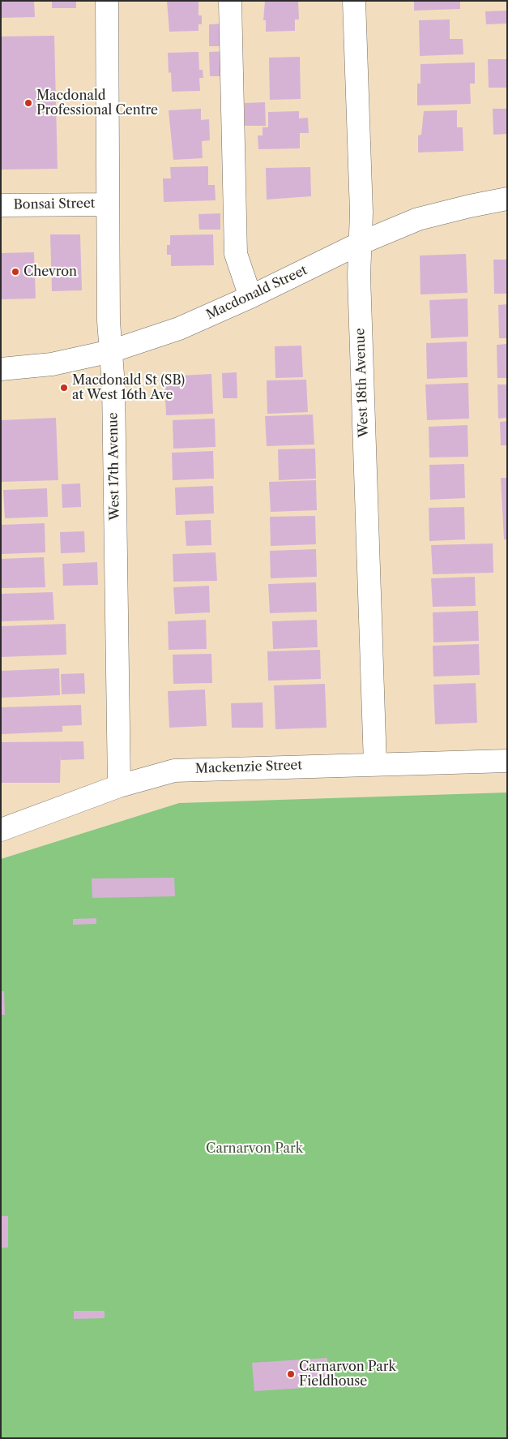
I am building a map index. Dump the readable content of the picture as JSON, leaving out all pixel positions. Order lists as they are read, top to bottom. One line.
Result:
{"streets":{"street":["Bonsai Street","Macdonald Street","West 18th Avenue","West 17th Avenue","Mackenzie Street"]},"crossings":[["Bonsai Street","West 17th Avenue"],["Macdonald Street","West 18th Avenue"],["Macdonald Street","West 17th Avenue"],["West 18th Avenue","Mackenzie Street"],["West 17th Avenue","Mackenzie Street"]],"parks":["Carnarvon Park"],"places":["Macdonald Professional Centre","Chevron","Macdonald St (SB) at West 16th Ave","Carnarvon Park Fieldhouse"]}
